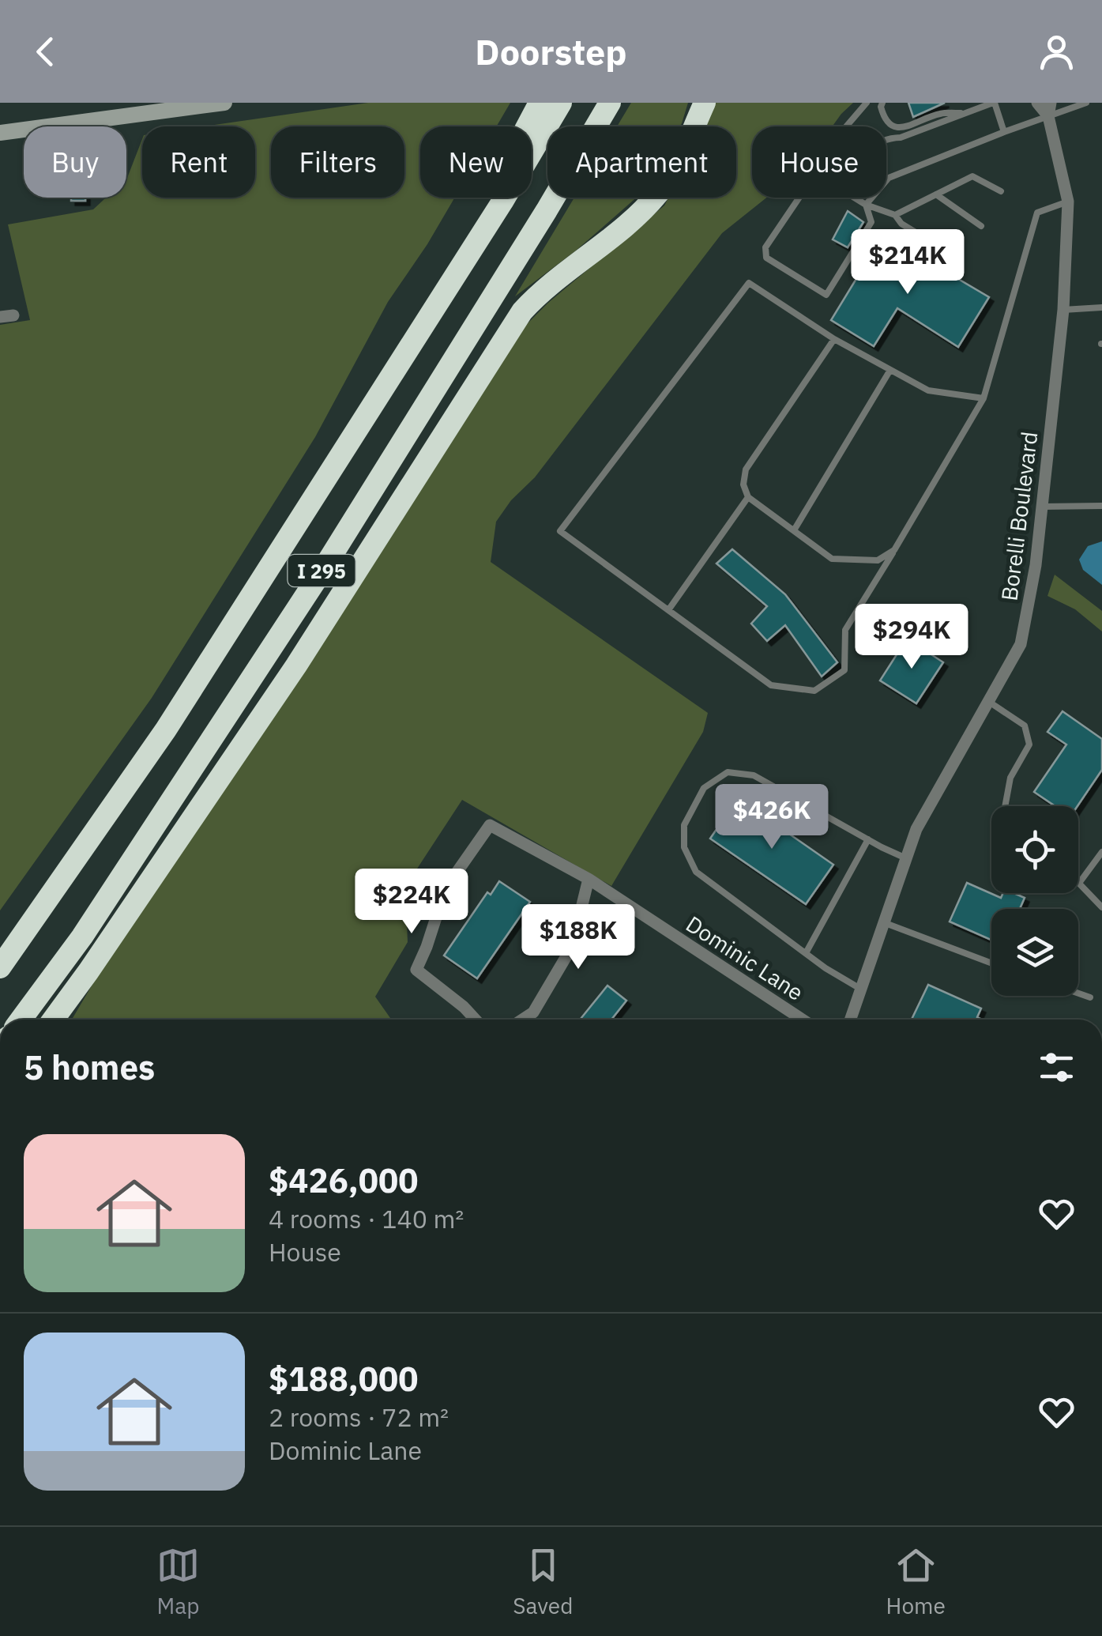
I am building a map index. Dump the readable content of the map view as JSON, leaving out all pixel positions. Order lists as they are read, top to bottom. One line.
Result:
{"streets":{"highway":["I 295"],"street":["Borelli Boulevard","Dominic Lane"]},"page":{"header":"Doorstep","chip":["Buy","Rent","Filters","New","Apartment","House"],"price":["$214K","$294K","$426K","$224K","$188K"],"heading":"5 homes","list":[{"name":"$426,000","note":"4 rooms · 140 m² · House"},{"name":"$188,000","note":"2 rooms · 72 m² · Dominic Lane"}],"tabs":["Map","Saved","Home"]}}
